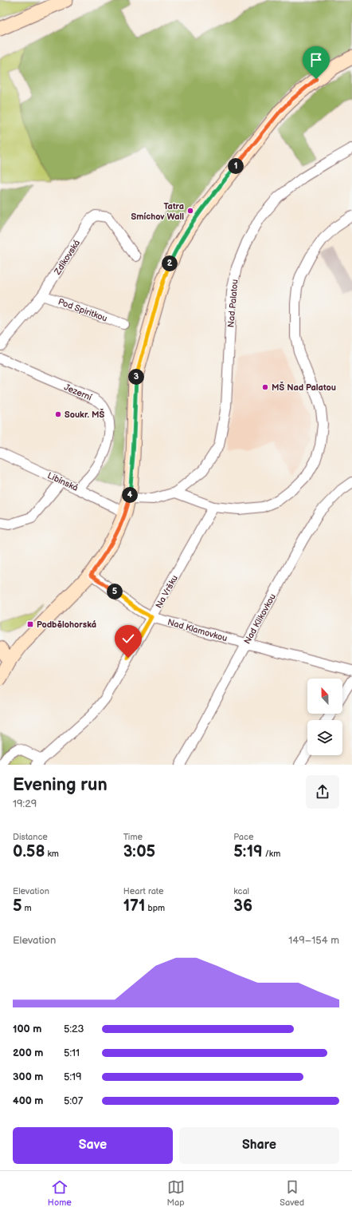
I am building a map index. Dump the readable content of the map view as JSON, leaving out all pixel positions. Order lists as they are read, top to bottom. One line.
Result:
{"streets":{"street":["Zdíkovská","Nad Palatou","Pod Spiritkou","Jezerní","Libínská","Na Vršku","Nad Klikovkou","Nad Klamovkou"]},"crossings":[["Zdíkovská","Pod Spiritkou"],["Jezerní","Libínská"],["Na Vršku","Nad Klamovkou"],["Nad Klikovkou","Nad Klamovkou"]],"places":{"other":["Tatra Smíchov Wall","MŠ Nad Palatou","Soukr. MŠ"],"transit":["Podbělohorská"]},"north":"top","page":{"pins":["1","2","3","4","5"],"heading":["Evening run","19:29"],"stats":[["Distance","0.58 km"],["Time","3:05"],["Pace","5:19 /km"],["Elevation","5 m"],["Heart rate","171 bpm"],["kcal","36"]],"chart":["Elevation","149–154 m"],"list":[{"name":"100 m","note":"5:23"},{"name":"200 m","note":"5:11"},{"name":"300 m","note":"5:19"},{"name":"400 m","note":"5:07"}],"buttons":["Save","Share"],"tabs":["Home","Map","Saved"]}}
